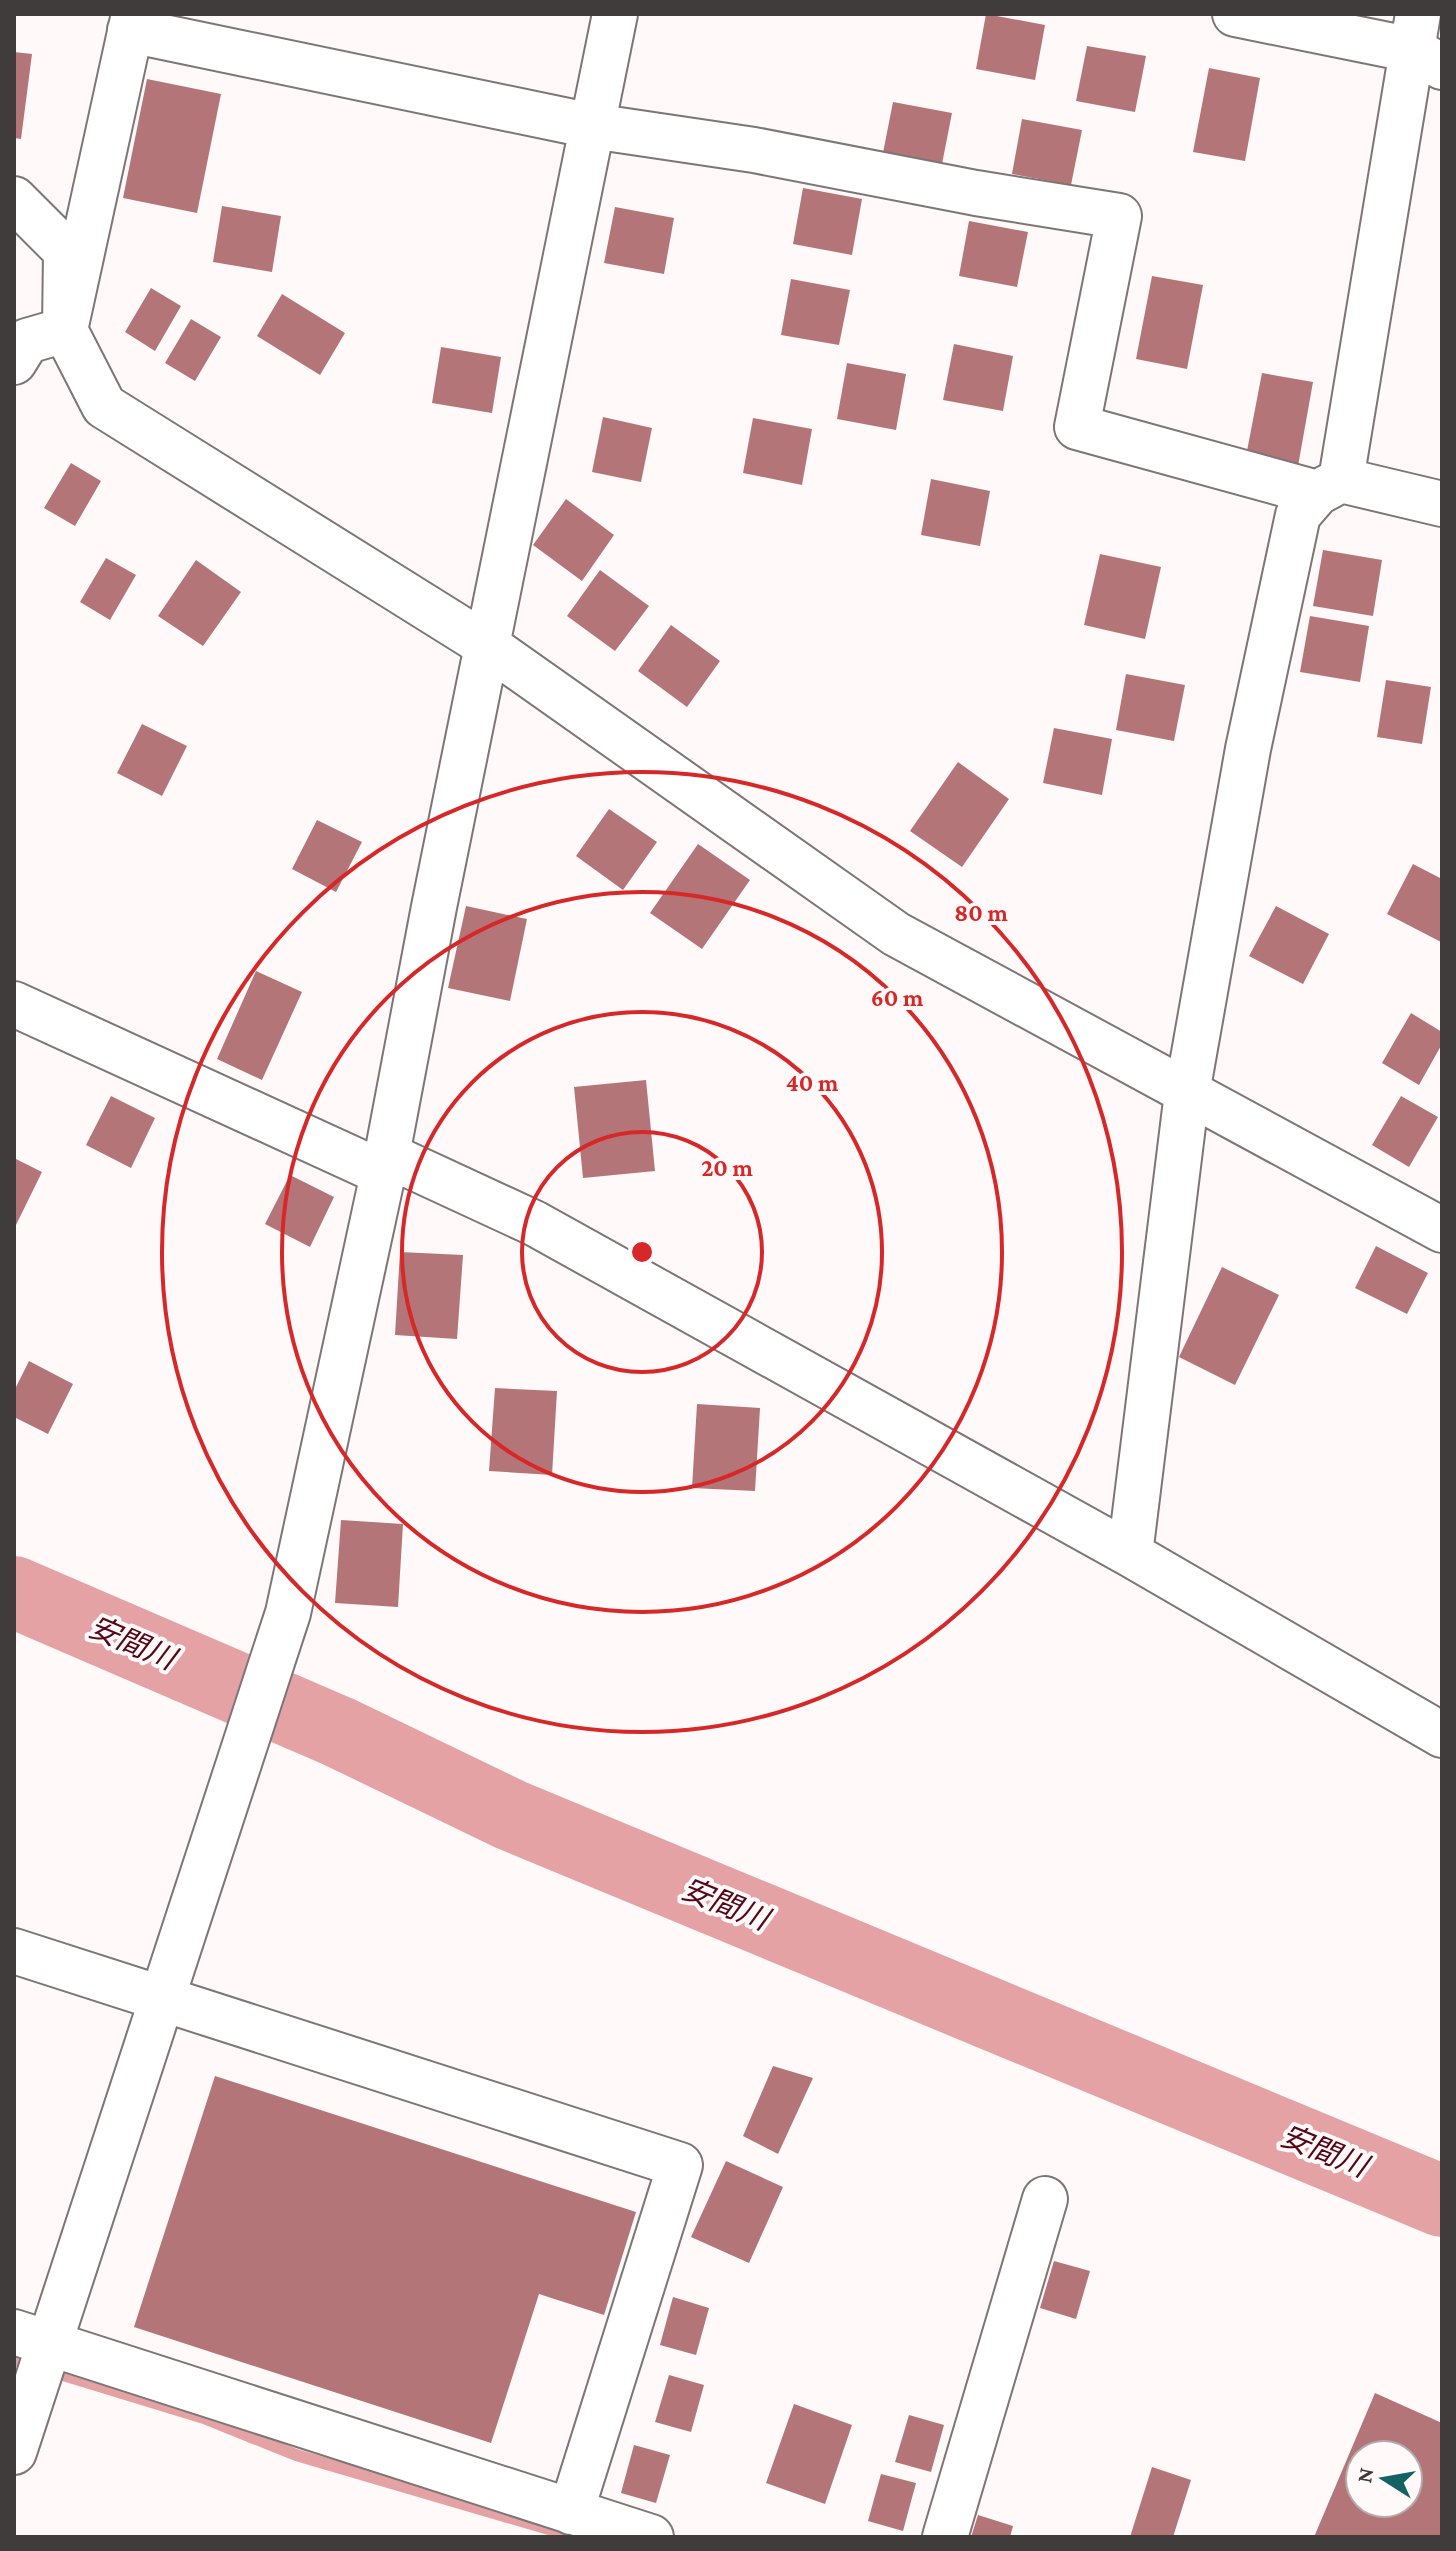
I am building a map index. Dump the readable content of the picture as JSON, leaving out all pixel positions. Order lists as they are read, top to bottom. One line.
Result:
{"water":["安間川"],"north":"left","rings":["80 m","60 m","40 m","20 m"]}
